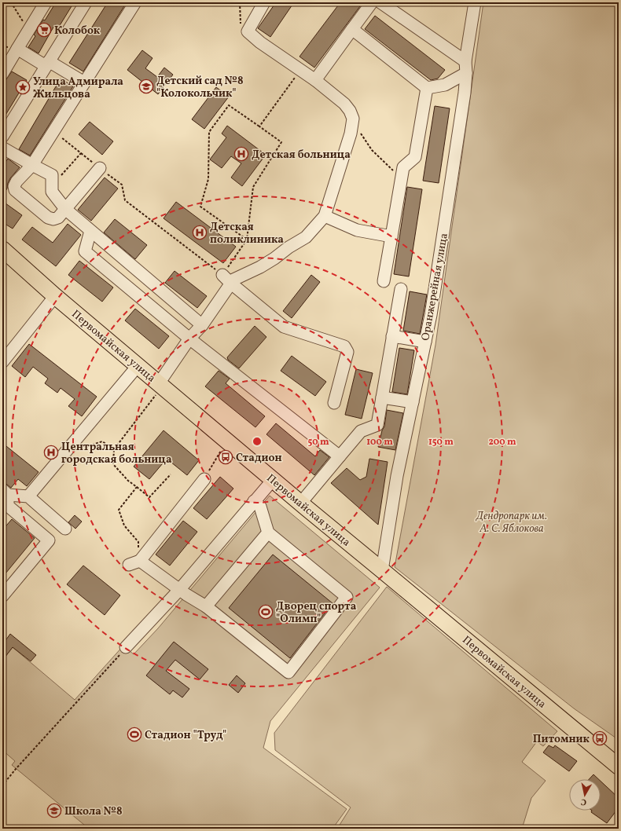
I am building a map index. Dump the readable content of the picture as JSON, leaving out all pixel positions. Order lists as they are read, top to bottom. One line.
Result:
{"streets":{"main road":["Первомайская улица"],"street":["Оранжерейная улица"]},"crossings":[["Оранжерейная улица","Первомайская улица"]],"parks":["Дендропарк им. А. С. Яблокова"],"places":{"supermarket":["Колобок"],"school or university":["Детский сад №8 \"Колокольчик\"","Школа №8"],"place":["Улица Адмирала Жильцова"],"hospital":["Детская больница","Детская поликлиника","Центральная городская больница"],"bus stop":["Стадион","Питомник"],"sports":["Дворец спорта \"Олимп\"","Стадион \"Труд\""]},"north":"bottom","rings":["50 m","100 m","150 m","200 m"]}
